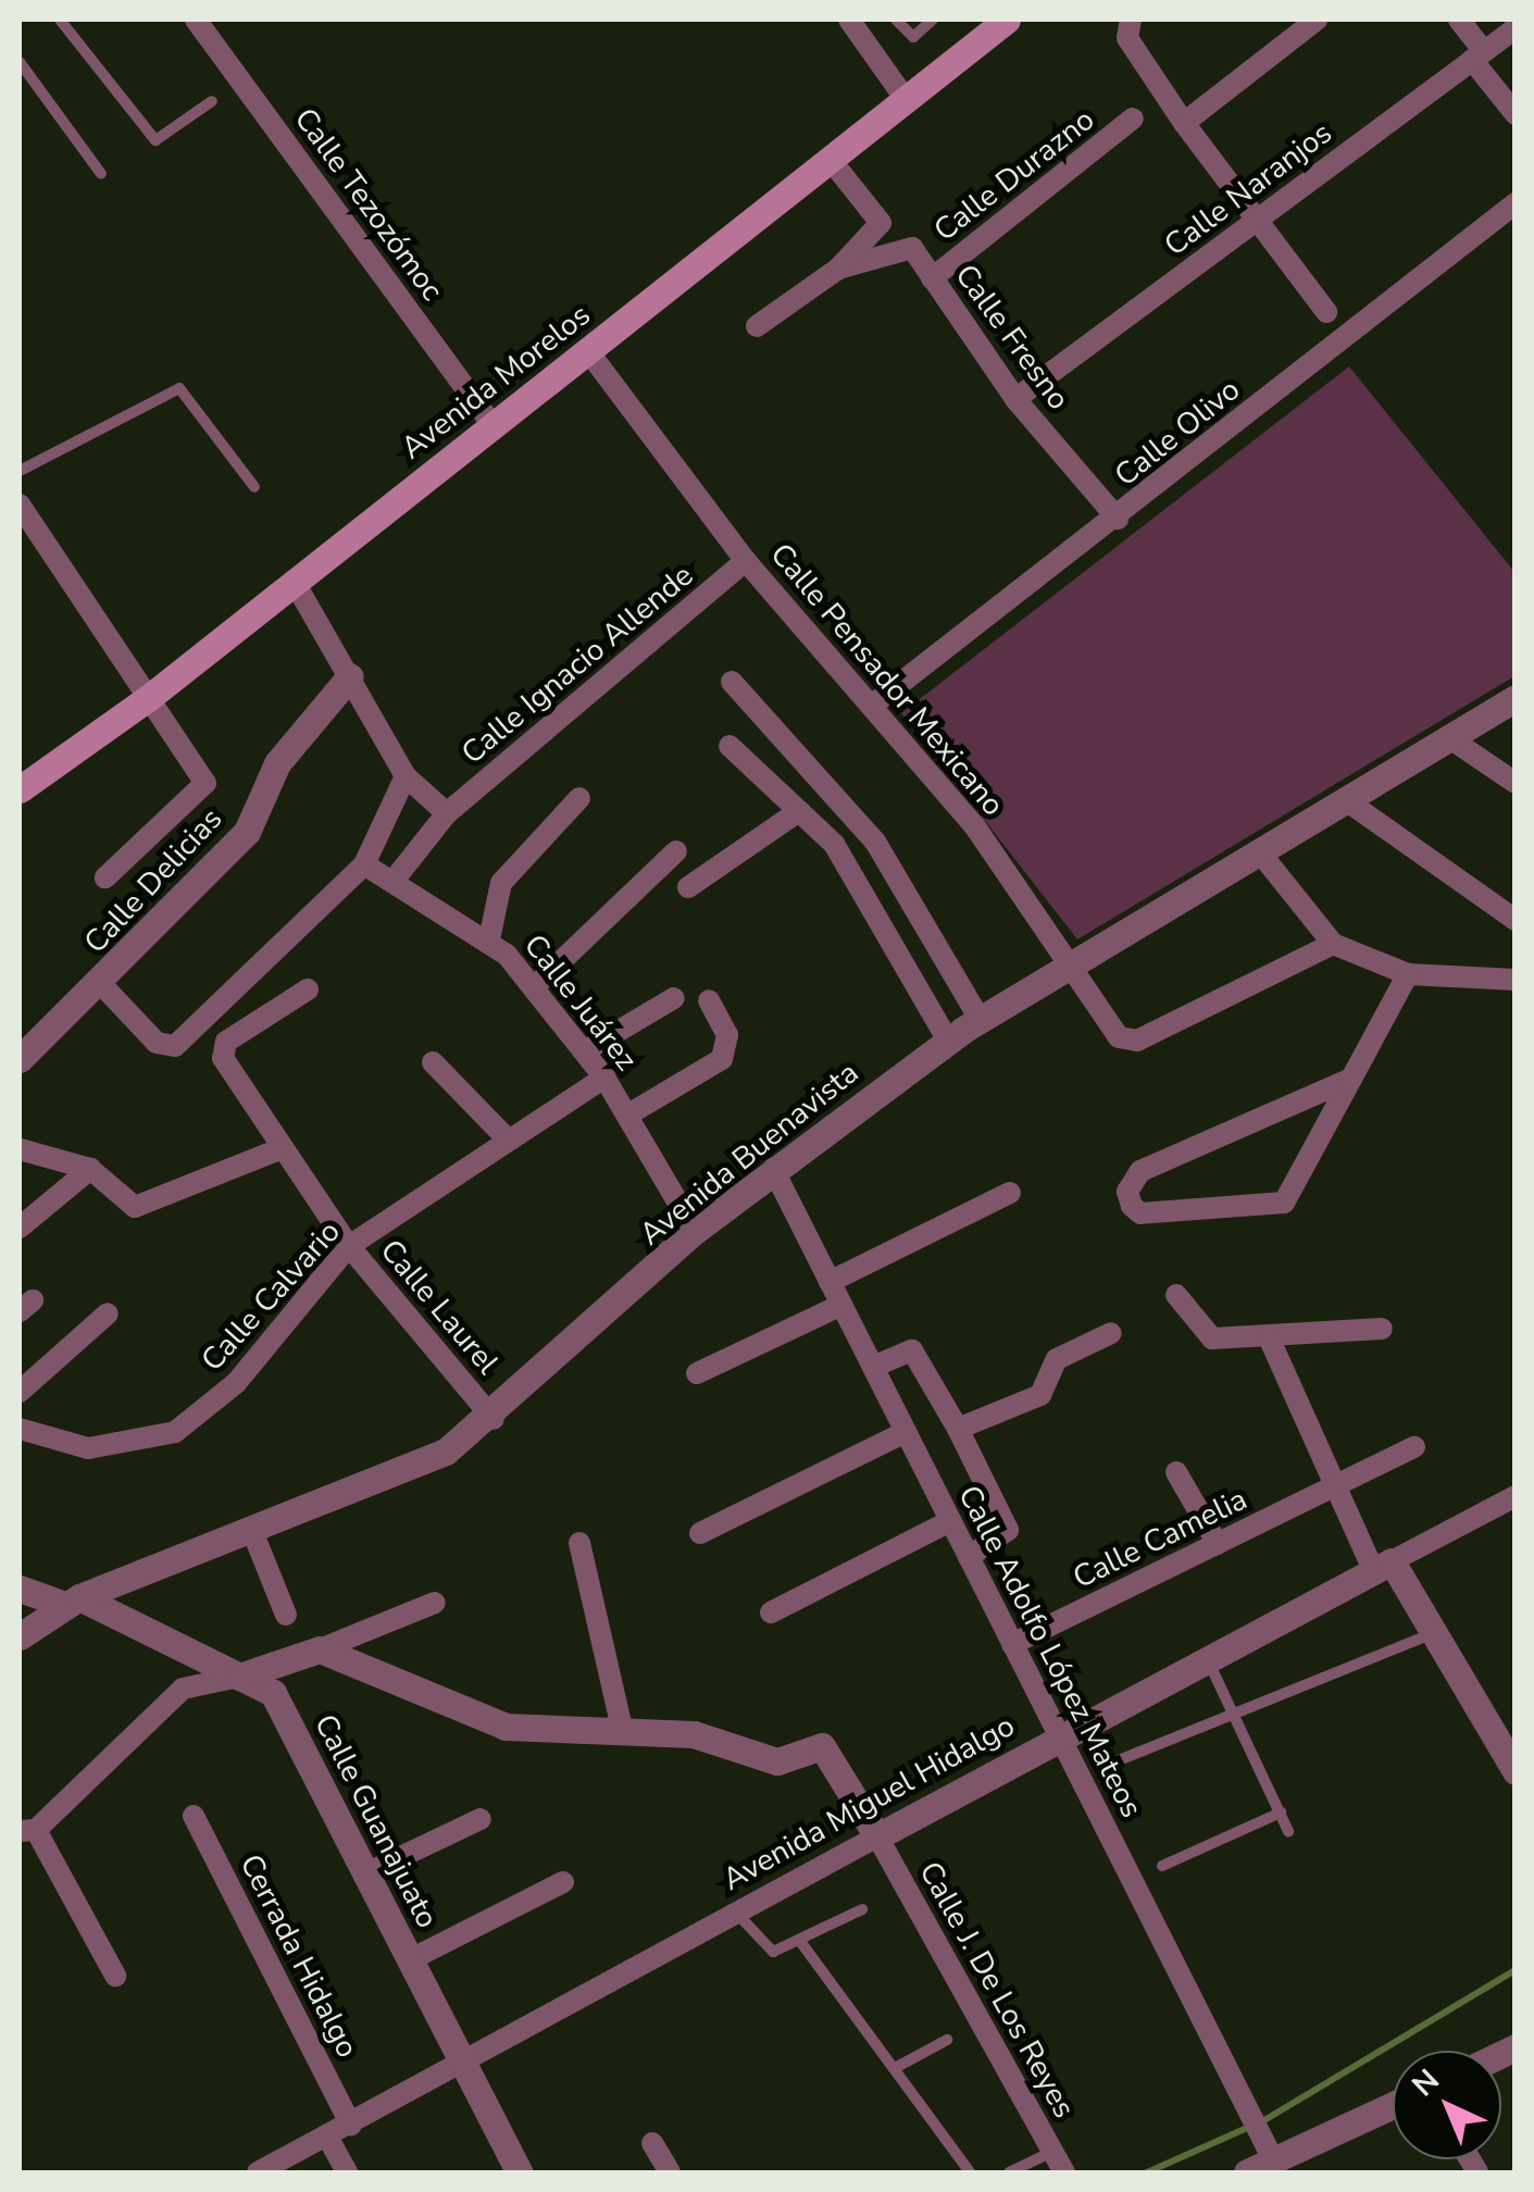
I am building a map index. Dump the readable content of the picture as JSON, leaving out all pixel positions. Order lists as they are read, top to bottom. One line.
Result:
{"streets":{"main road":["Avenida Morelos"],"street":["Calle Durazno","Calle Naranjos","Calle Tezozómoc","Calle Fresno","Calle Olivo","Calle Ignacio Allende","Calle Pensador Mexicano","Calle Delicias","Calle Juárez","Avenida Buenavista","Calle Calvario","Calle Laurel","Calle Camelia","Calle Adolfo López Mateos","Avenida Miguel Hidalgo","Calle Guanajuato","Cerrada Hidalgo","Calle J. De Los Reyes"]},"crossings":[["Calle Durazno","Calle Fresno"],["Calle Naranjos","Calle Fresno"],["Calle Tezozómoc","Avenida Morelos"],["Calle Fresno","Calle Olivo"],["Avenida Morelos","Calle Pensador Mexicano"],["Calle Olivo","Calle Pensador Mexicano"],["Calle Ignacio Allende","Calle Pensador Mexicano"],["Calle Ignacio Allende","Calle Juárez"],["Calle Pensador Mexicano","Avenida Buenavista"],["Calle Juárez","Avenida Buenavista"],["Calle Juárez","Calle Calvario"],["Avenida Buenavista","Calle Laurel"],["Avenida Buenavista","Calle Adolfo López Mateos"],["Avenida Buenavista","Calle Guanajuato"],["Calle Calvario","Calle Laurel"],["Calle Camelia","Calle Adolfo López Mateos"],["Calle Adolfo López Mateos","Avenida Miguel Hidalgo"],["Avenida Miguel Hidalgo","Calle Guanajuato"],["Avenida Miguel Hidalgo","Cerrada Hidalgo"],["Avenida Miguel Hidalgo","Calle J. De Los Reyes"]],"north":"top left"}
